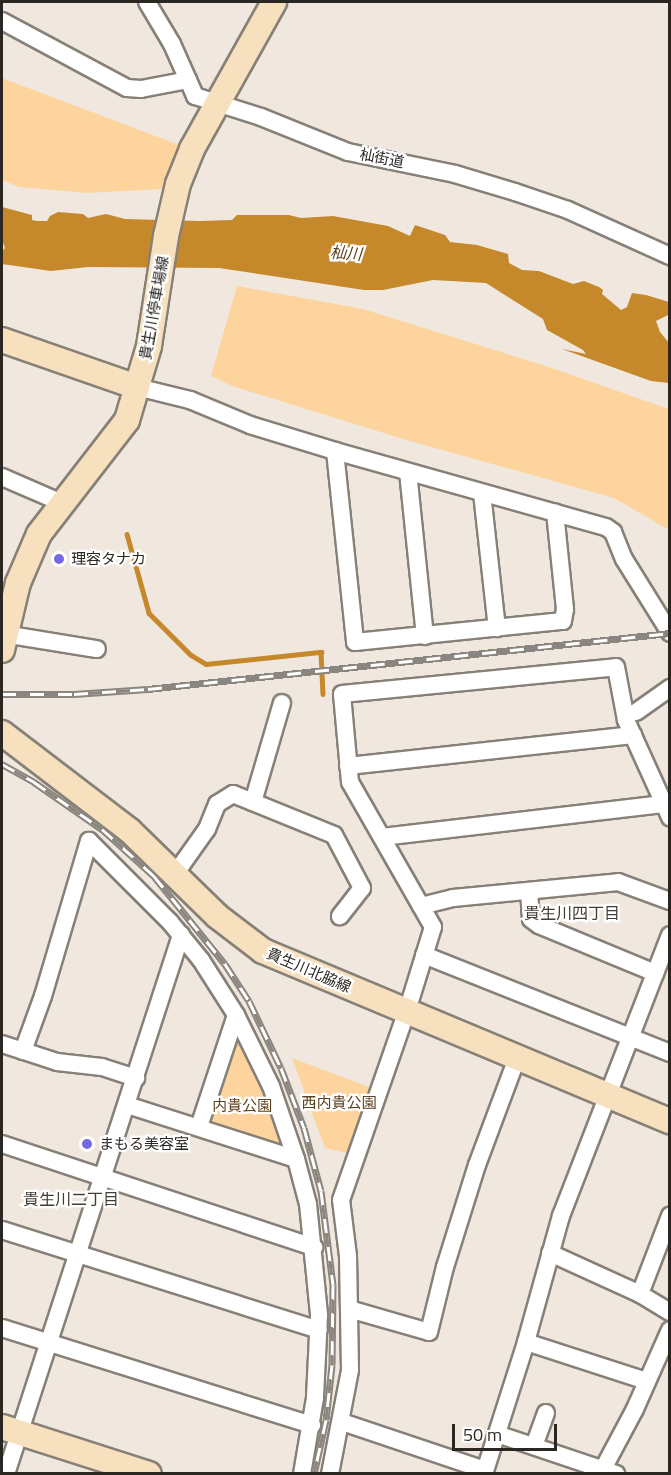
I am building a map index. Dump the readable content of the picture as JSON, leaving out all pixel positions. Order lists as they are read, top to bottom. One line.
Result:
{"streets":{"main road":["貴生川停車場線","貴生川北脇線"],"street":["杣街道"]},"crossings":[["杣街道","貴生川停車場線"]],"districts":["貴生川四丁目","貴生川二丁目"],"water":["杣川"],"parks":["西内貴公園","内貴公園"],"places":["理容タナカ","まもる美容室"],"scale_bar":"50 m"}
